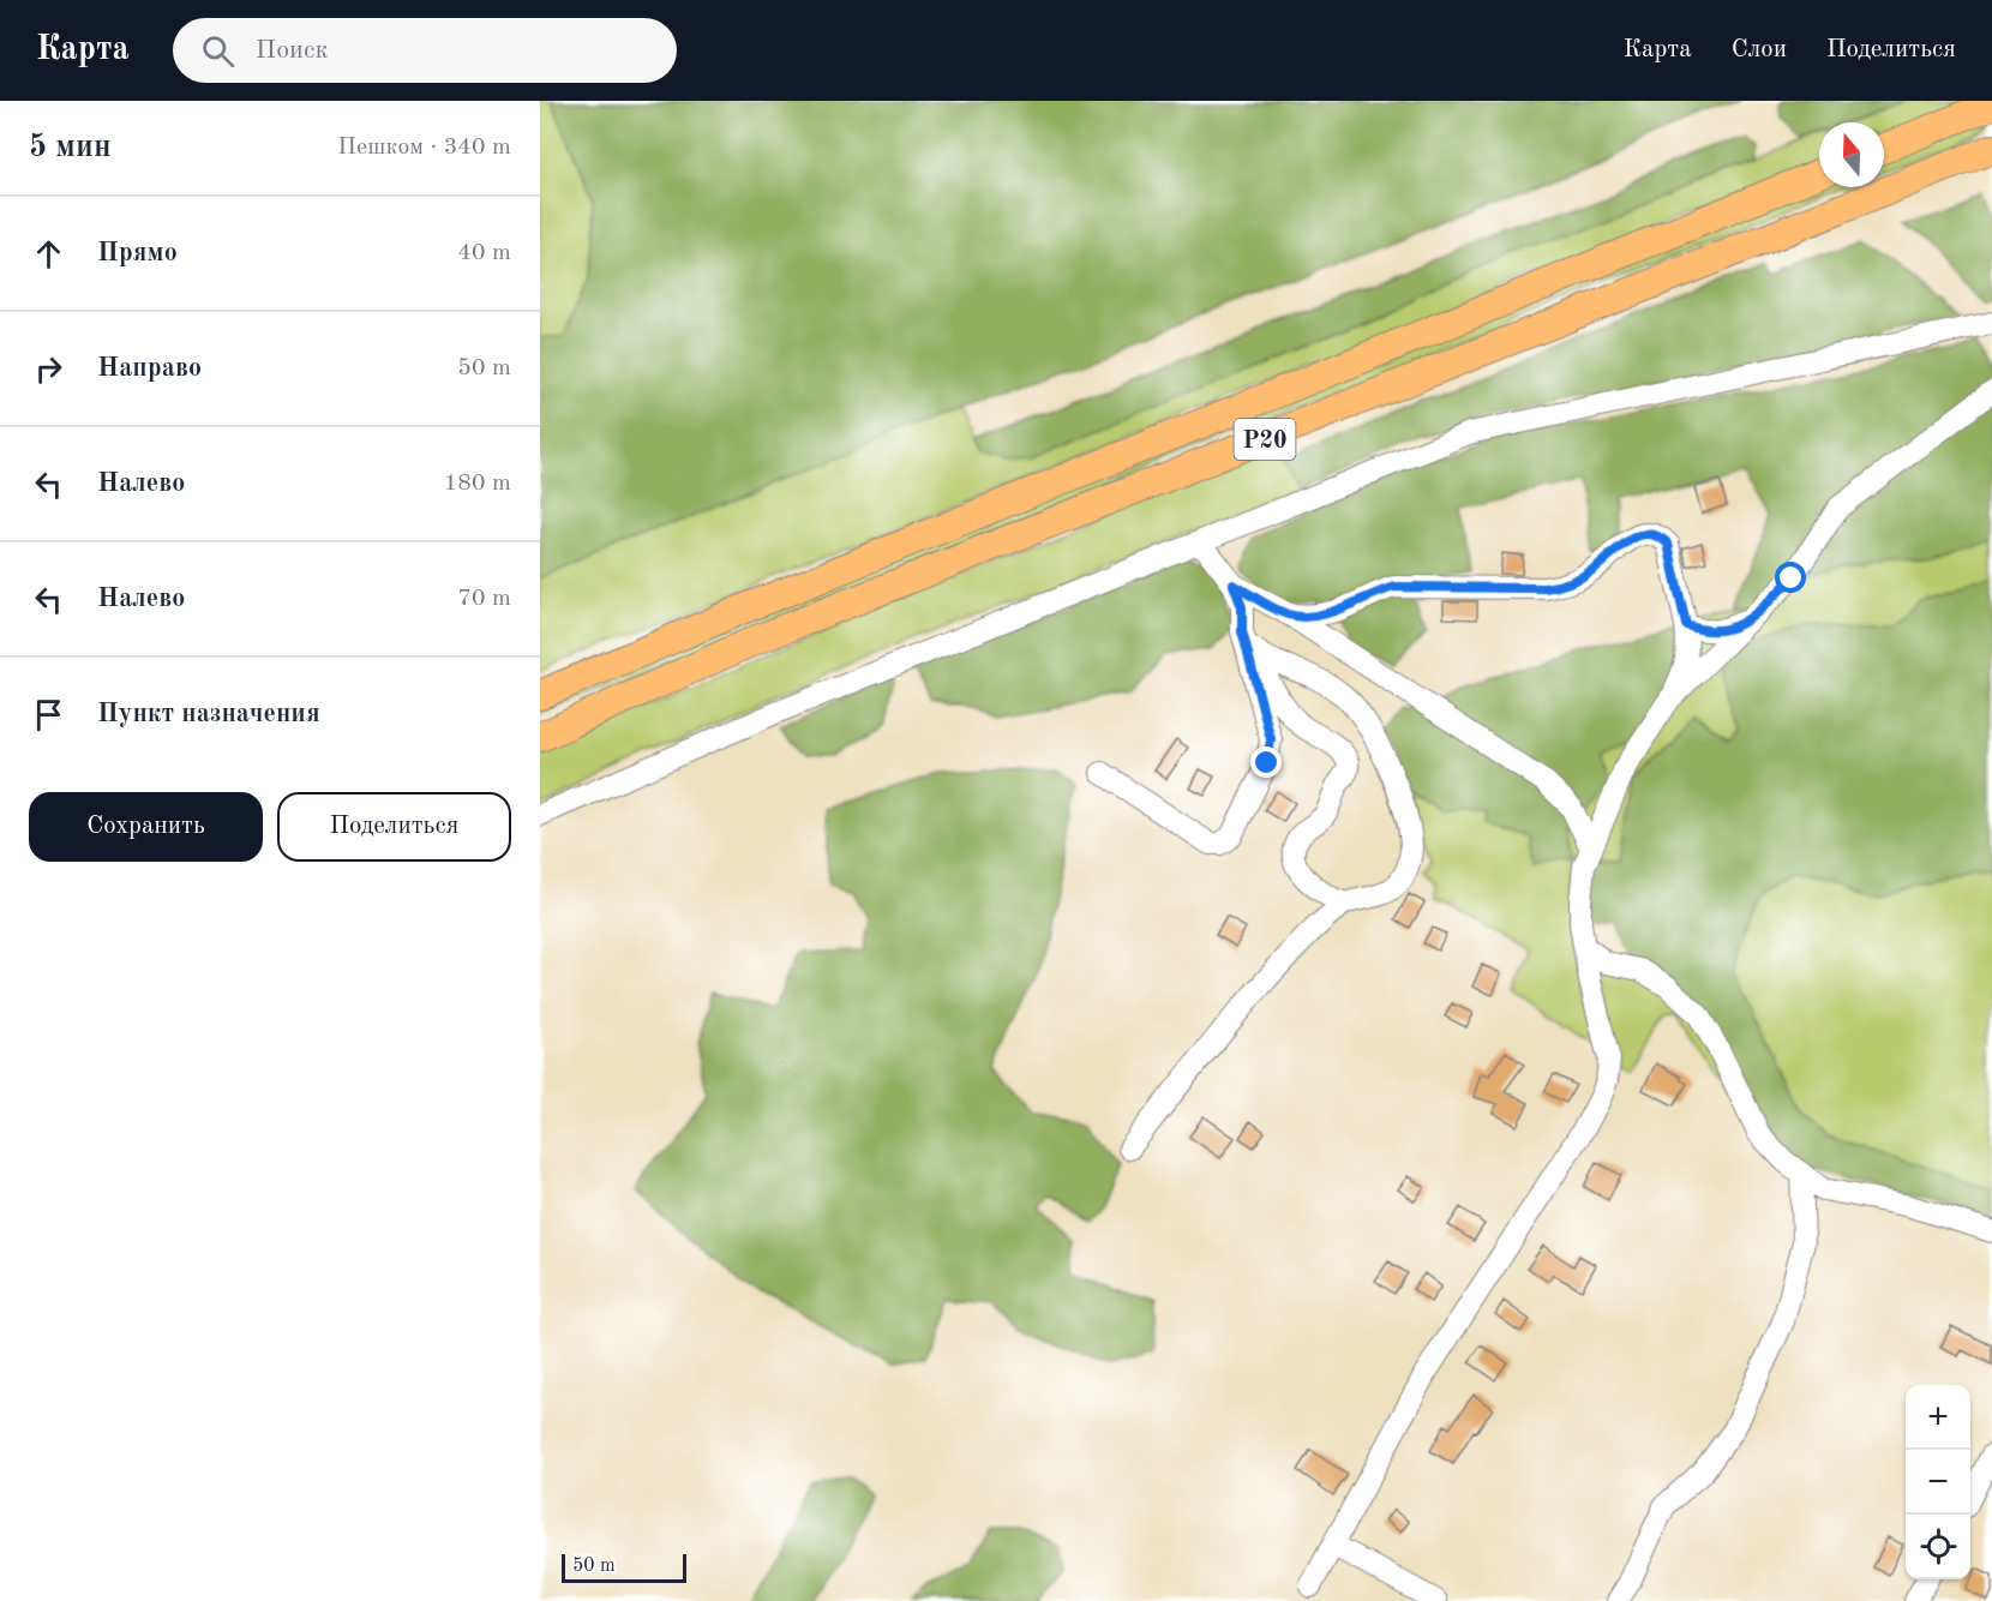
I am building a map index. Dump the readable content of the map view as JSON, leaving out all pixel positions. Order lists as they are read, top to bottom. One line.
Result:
{"streets":{"main road":["Р20"]},"scale_bar":"50 m","north":"top","page":{"header":"Карта","search":"Поиск","nav":["Карта","Слои","Поделиться"],"heading":["5 мин","Пешком · 340 m"],"list":[["Прямо","40 m"],["Направо","50 m"],["Налево","180 m"],["Налево","70 m"],"Пункт назначения"],"buttons":["Сохранить","Поделиться"],"map_buttons":["+","−"],"scale":"50 m"}}
